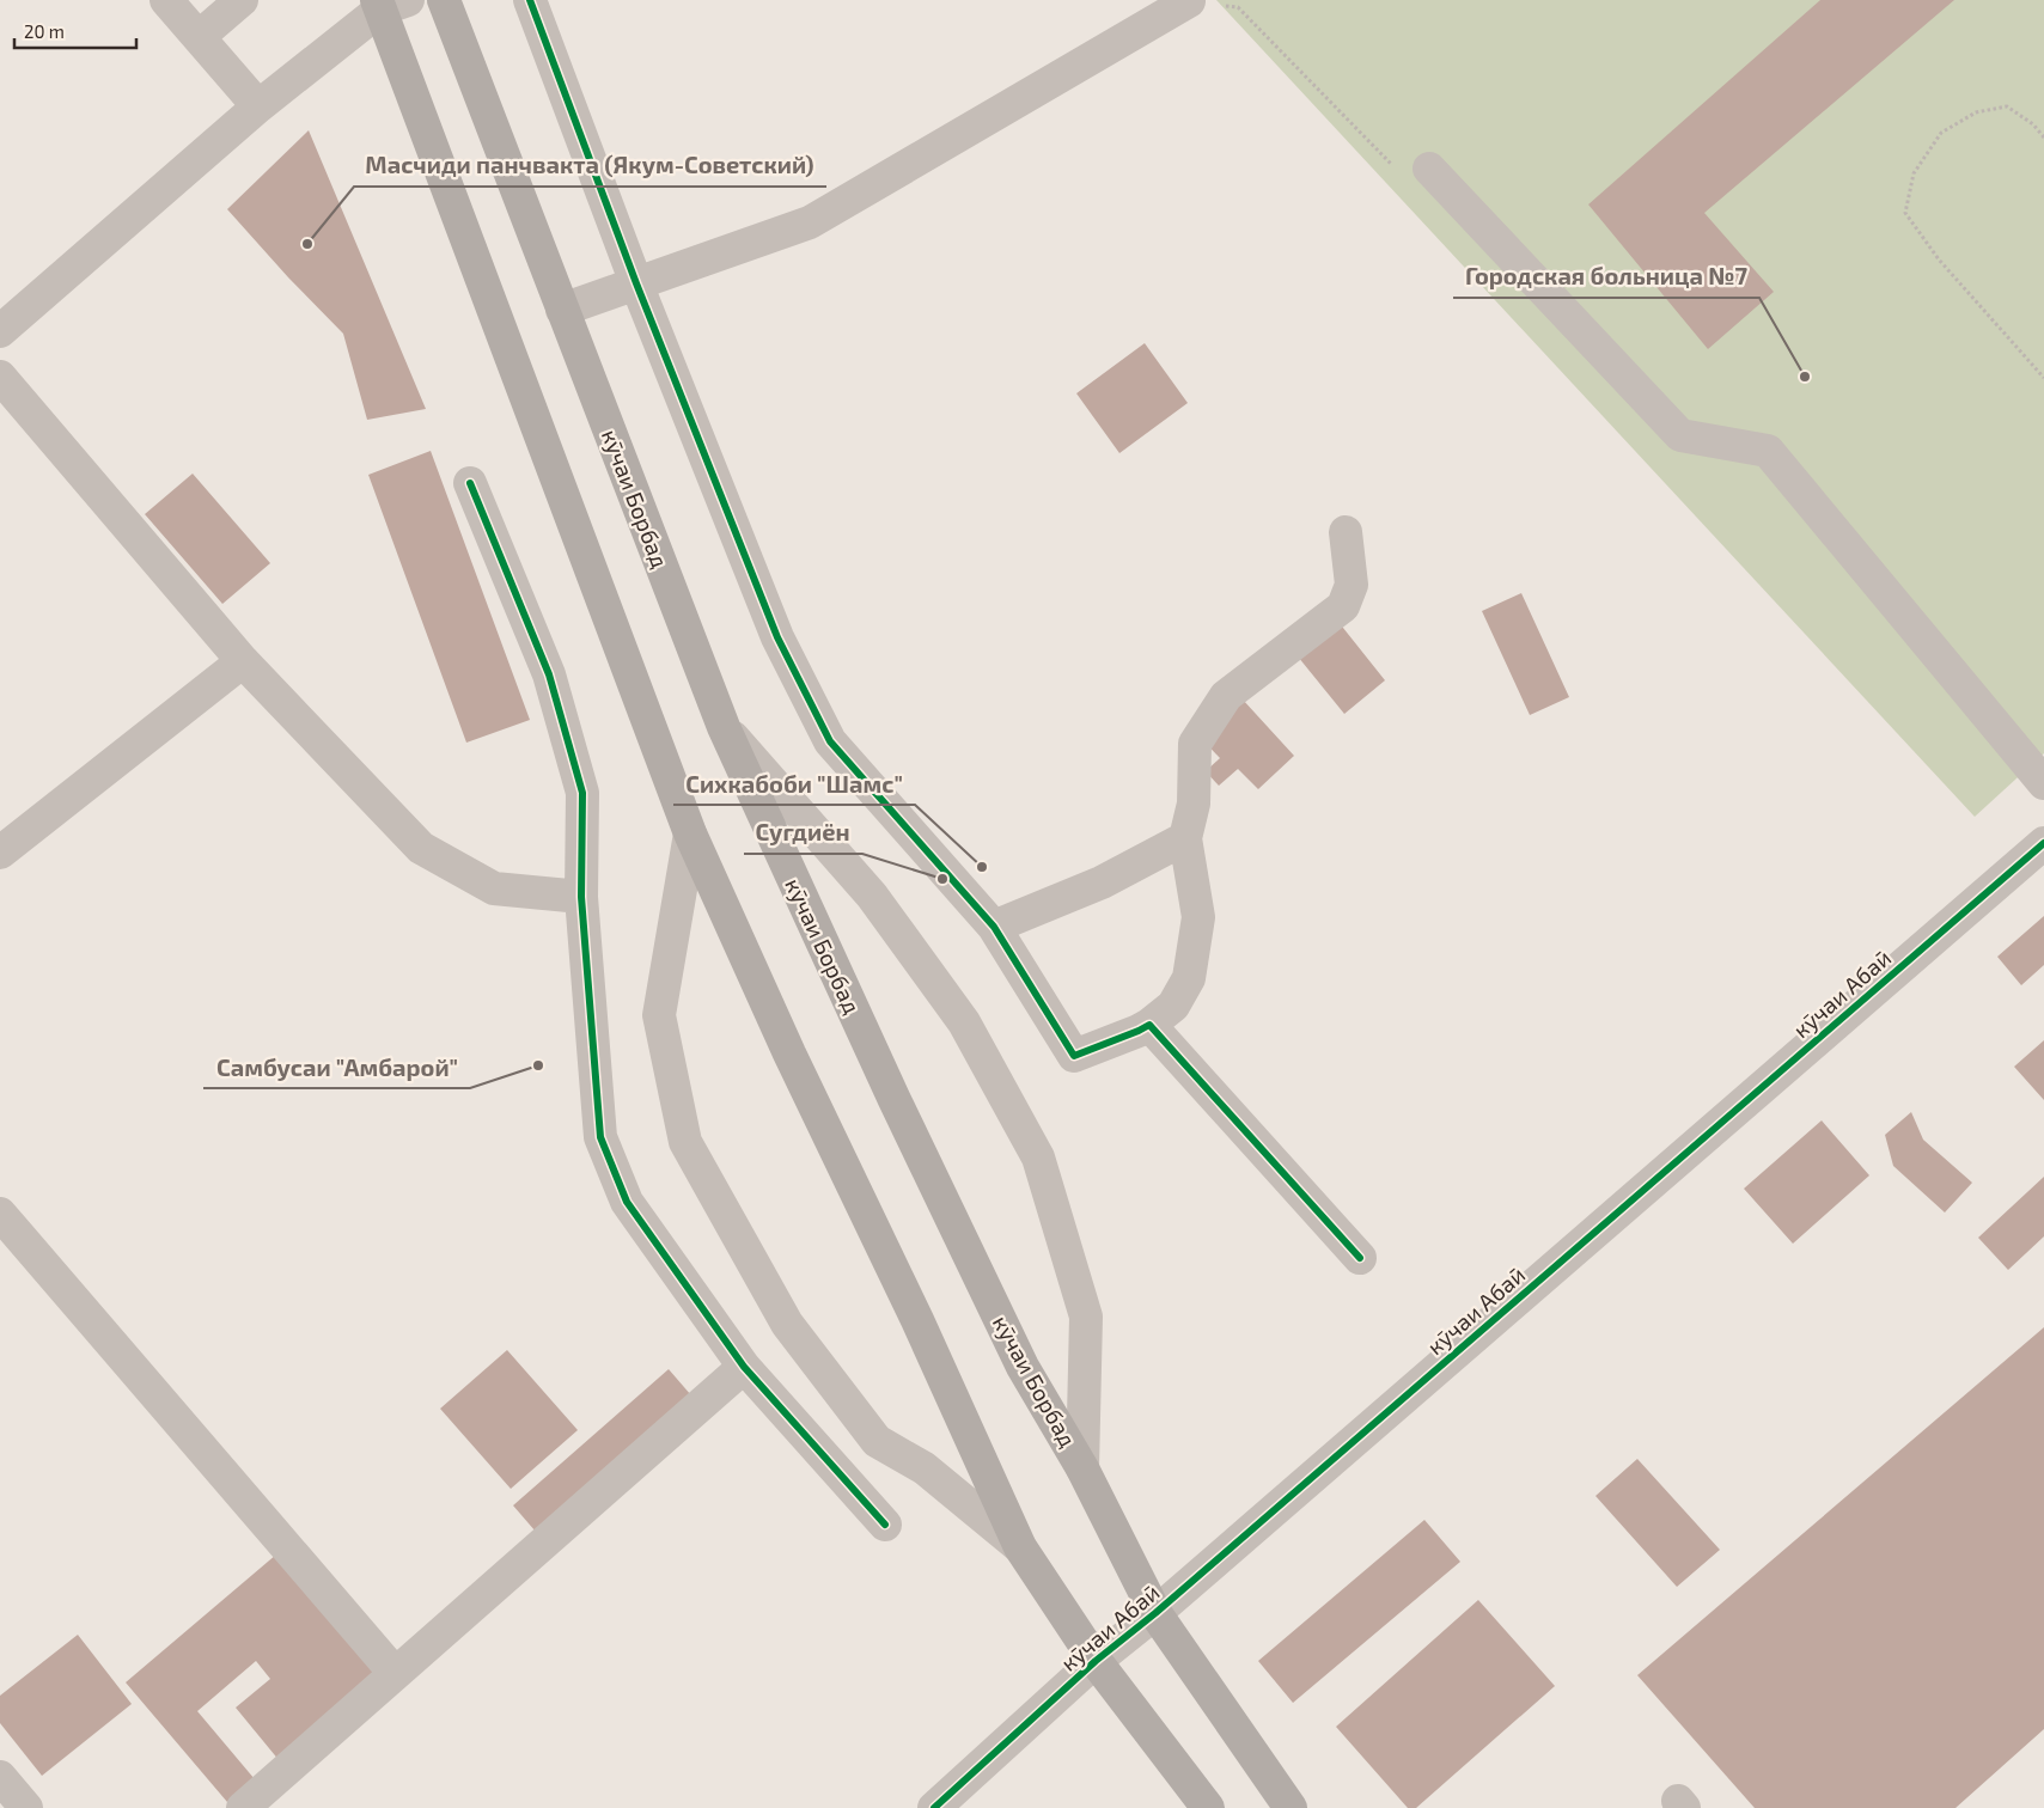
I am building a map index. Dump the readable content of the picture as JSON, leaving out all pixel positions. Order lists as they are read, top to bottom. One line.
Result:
{"streets":{"main road":["кӯчаи Борбад"],"street":["кӯчаи Абаӣ"]},"crossings":[["кӯчаи Борбад","кӯчаи Абаӣ"]],"places":["Масчиди панчвакта (Якум-Советский)","Городская больница №7","Сихкабоби \"Шамс\"","Сугдиён","Самбусаи \"Амбарой\""],"scale_bar":"20 m"}
